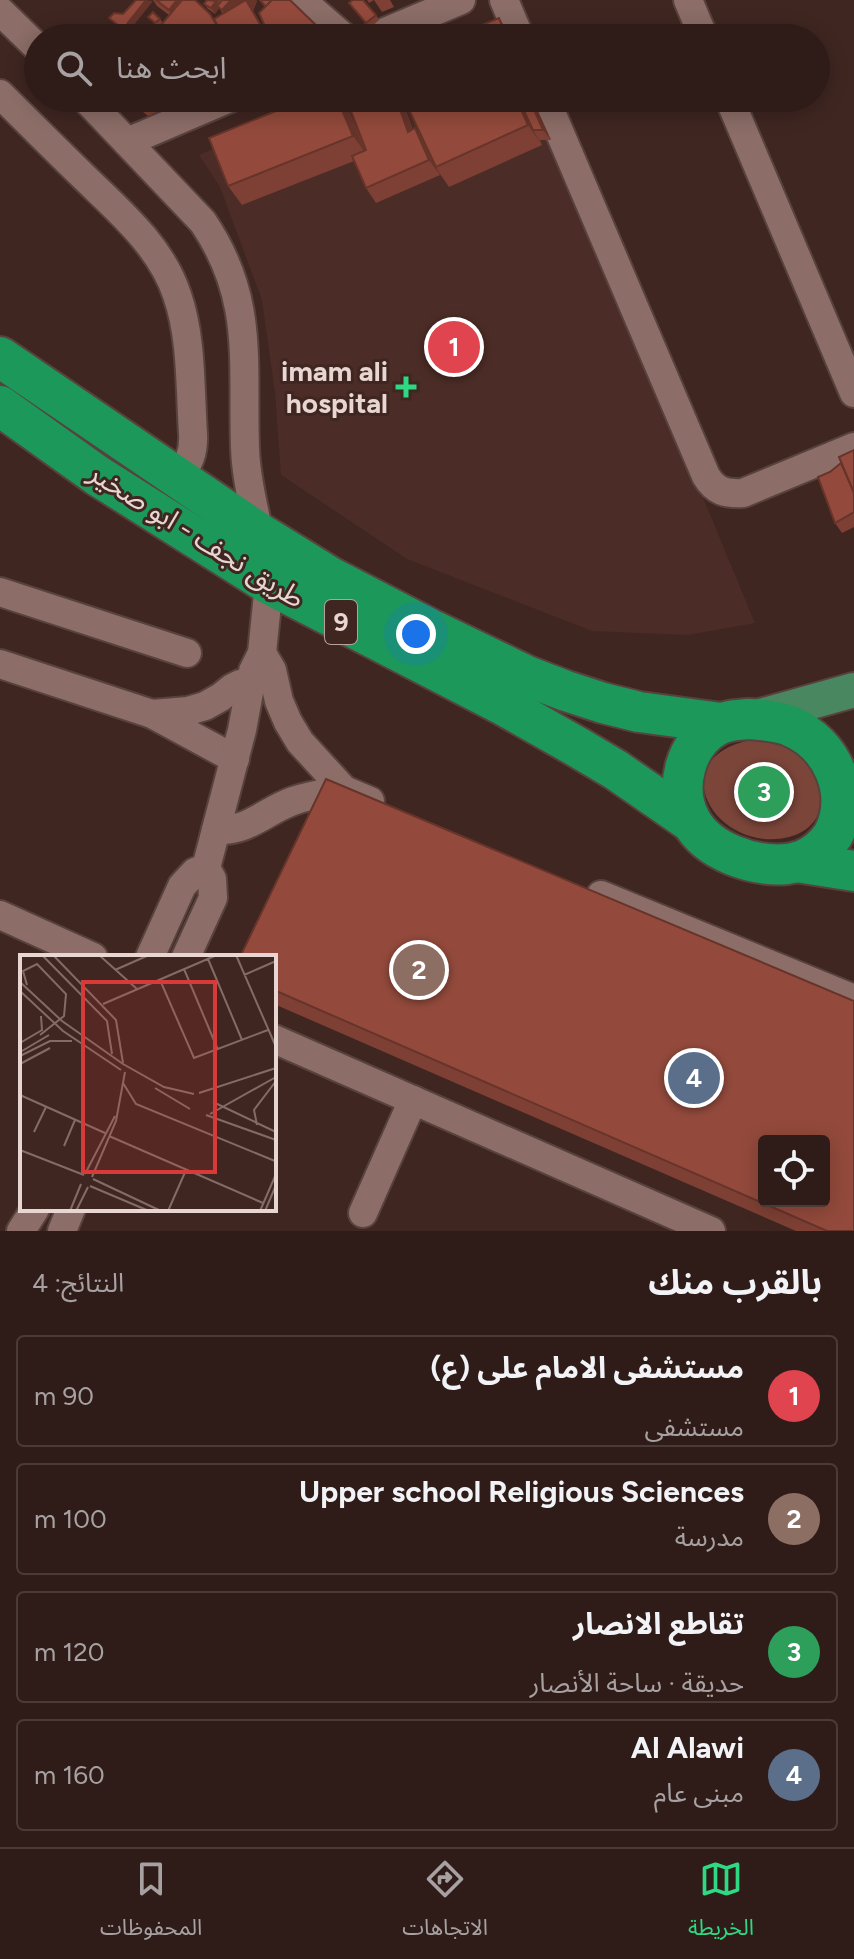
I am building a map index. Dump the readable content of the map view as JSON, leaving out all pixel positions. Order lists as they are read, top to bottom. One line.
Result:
{"streets":{"highway":["طريق نجف - ابو صخير","9"]},"crossings":[["طريق نجف - ابو صخير","9"]],"places":{"health":["imam ali hospital"]},"page":{"search":"ابحث هنا","pins":["1","3","2","4"],"heading":["بالقرب منك","النتائج: 4"],"list":[{"mark":"1","name":"مستشفی الامام علی (ع)","note":"مستشفى","value":"90 m"},{"mark":"2","name":"Upper school Religious Sciences","note":"مدرسة","value":"100 m"},{"mark":"3","name":"تقاطع الانصار","note":"حديقة · ساحة الأنصار","value":"120 m"},{"mark":"4","name":"Al Alawi","note":"مبنى عام","value":"160 m"}],"nav":["الخريطة","الاتجاهات","المحفوظات"]}}
